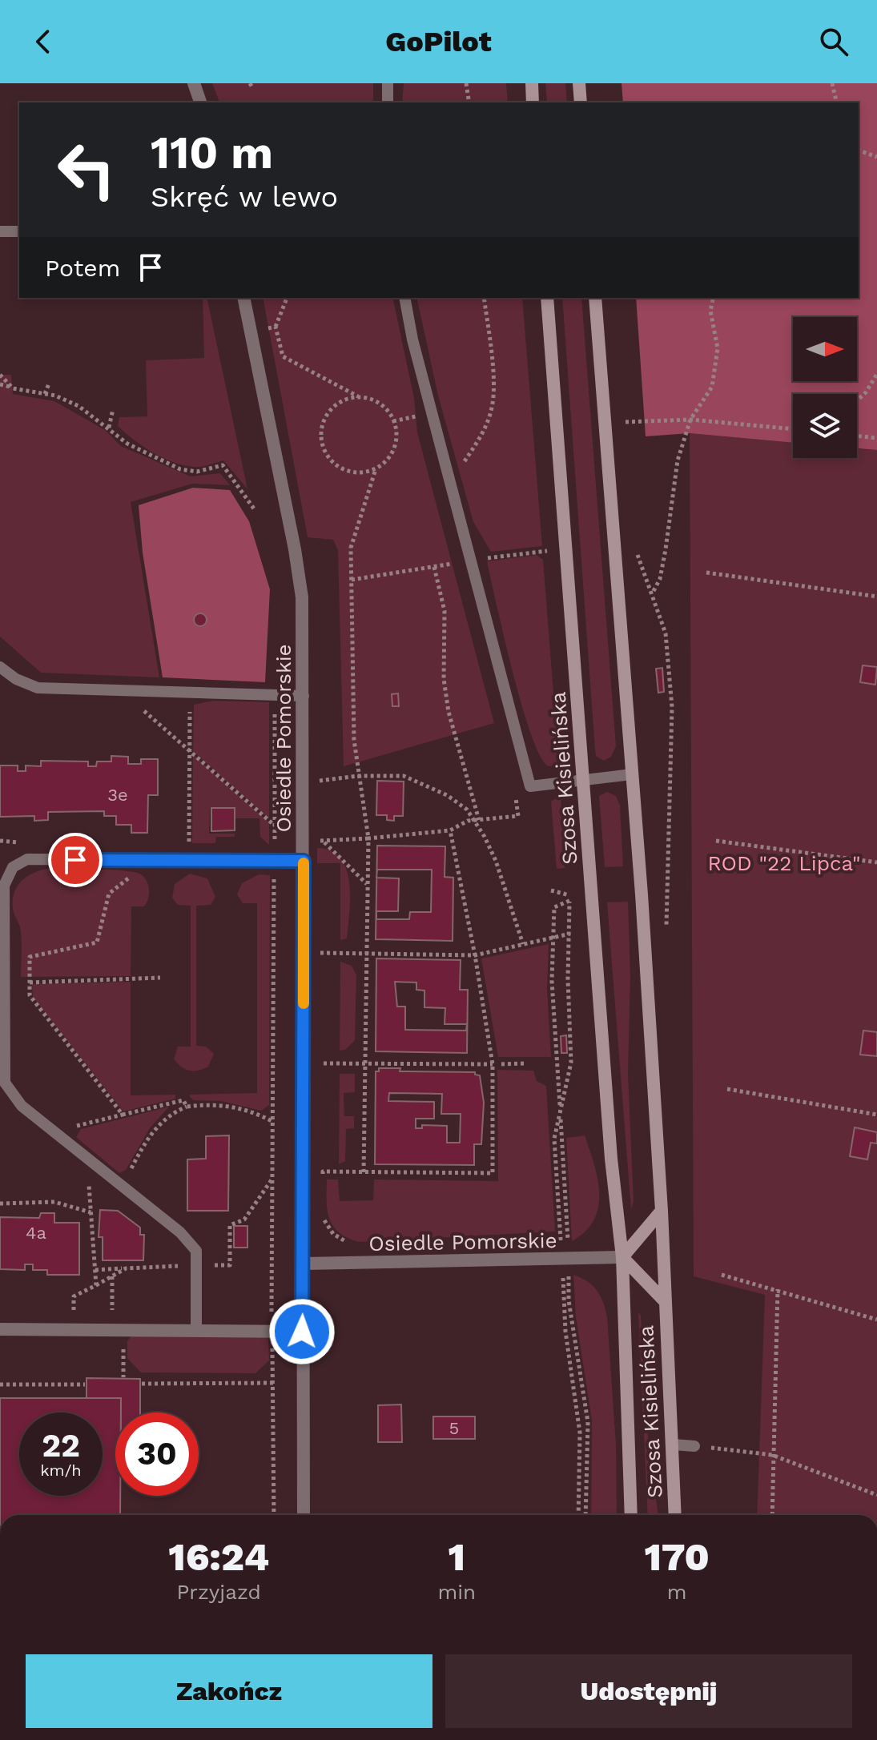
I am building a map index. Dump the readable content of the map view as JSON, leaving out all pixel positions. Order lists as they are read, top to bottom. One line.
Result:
{"streets":{"street":["Osiedle Pomorskie","Szosa Kisielińska"]},"crossings":[["Osiedle Pomorskie","Szosa Kisielińska"]],"parks":["ROD \"22 Lipca\""],"house_numbers":["3e","4a","5"],"north":"right","page":{"header":"GoPilot","turn":["110 m","Skręć w lewo"],"then":"Potem","speed":"22 km/h","limit":"30","eta":["16:24","Przyjazd","1","min","170","m"],"buttons":["Zakończ","Udostępnij"]}}
